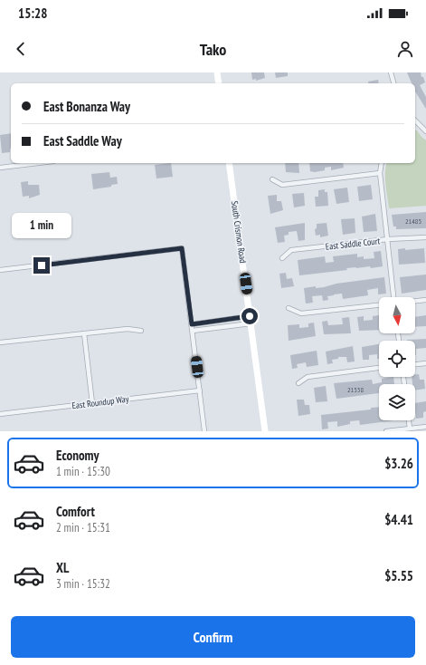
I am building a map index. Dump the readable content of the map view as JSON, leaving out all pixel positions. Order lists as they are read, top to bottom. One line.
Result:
{"streets":{"street":["South Crismon Road","East Saddle Court","East Roundup Way"]},"house_numbers":["21485","21538"],"north":"bottom","page":{"status":"15:28","header":"Tako","banner":["East Bonanza Way","East Saddle Way"],"bubble":"1 min","list":[{"name":"Economy","note":"1 min · 15:30","value":"$3.26"},{"name":"Comfort","note":"2 min · 15:31","value":"$4.41"},{"name":"XL","note":"3 min · 15:32","value":"$5.55"}],"buttons":"Confirm"}}
